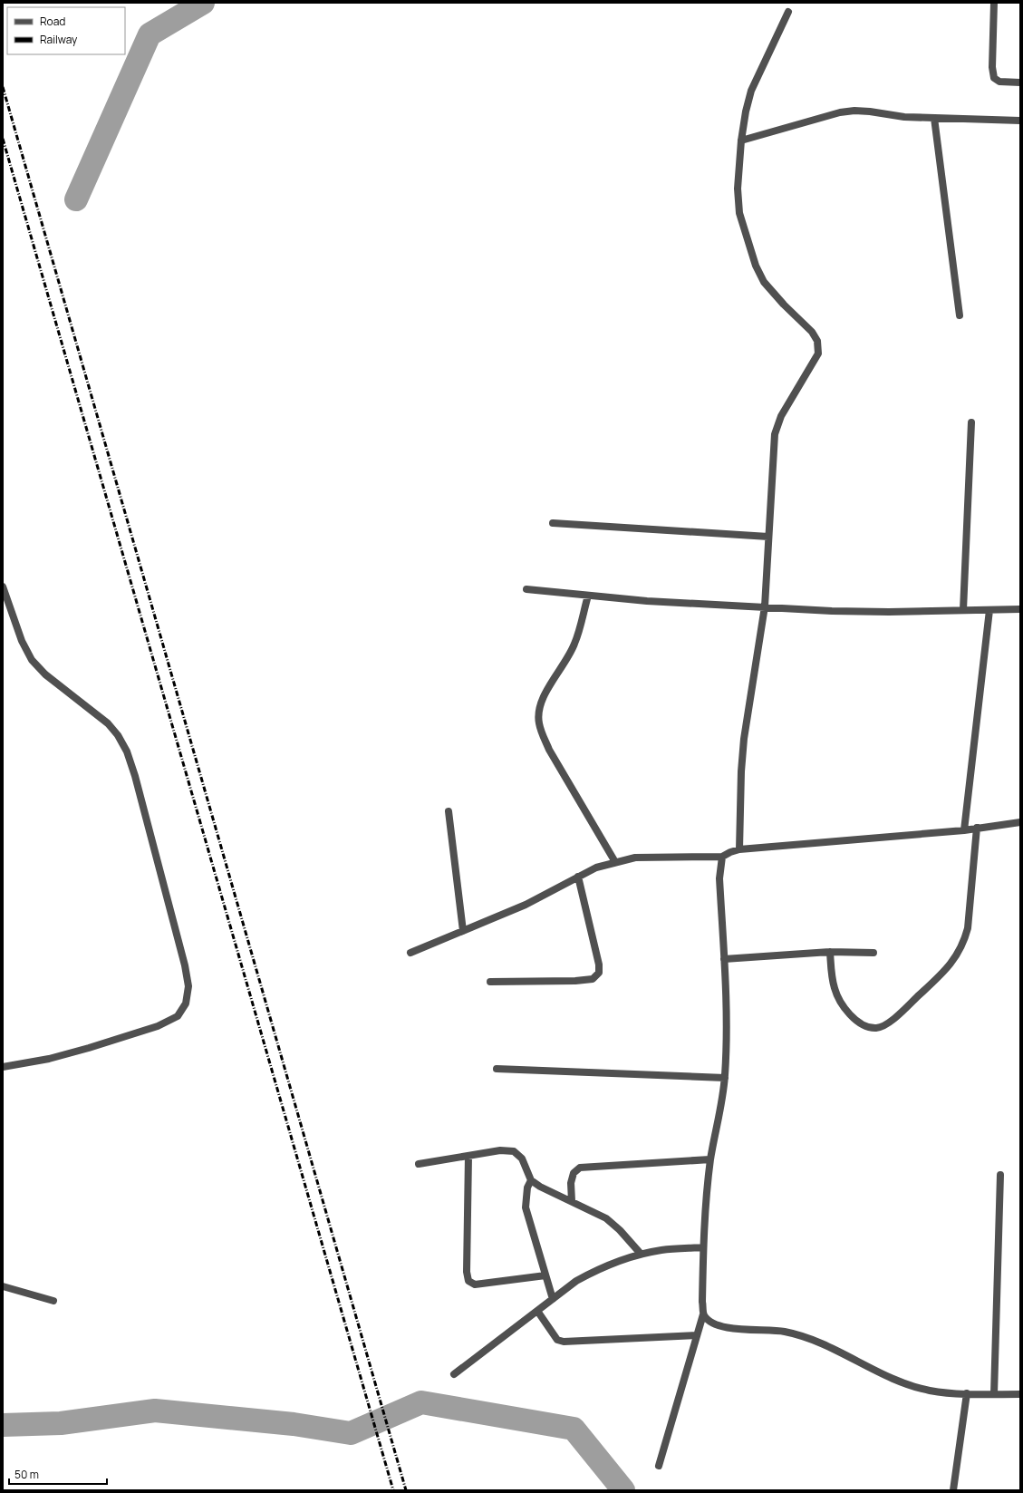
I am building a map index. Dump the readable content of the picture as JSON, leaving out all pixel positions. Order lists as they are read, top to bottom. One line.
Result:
{"legend":["Road","Railway"],"scale_bar":"50 m"}
